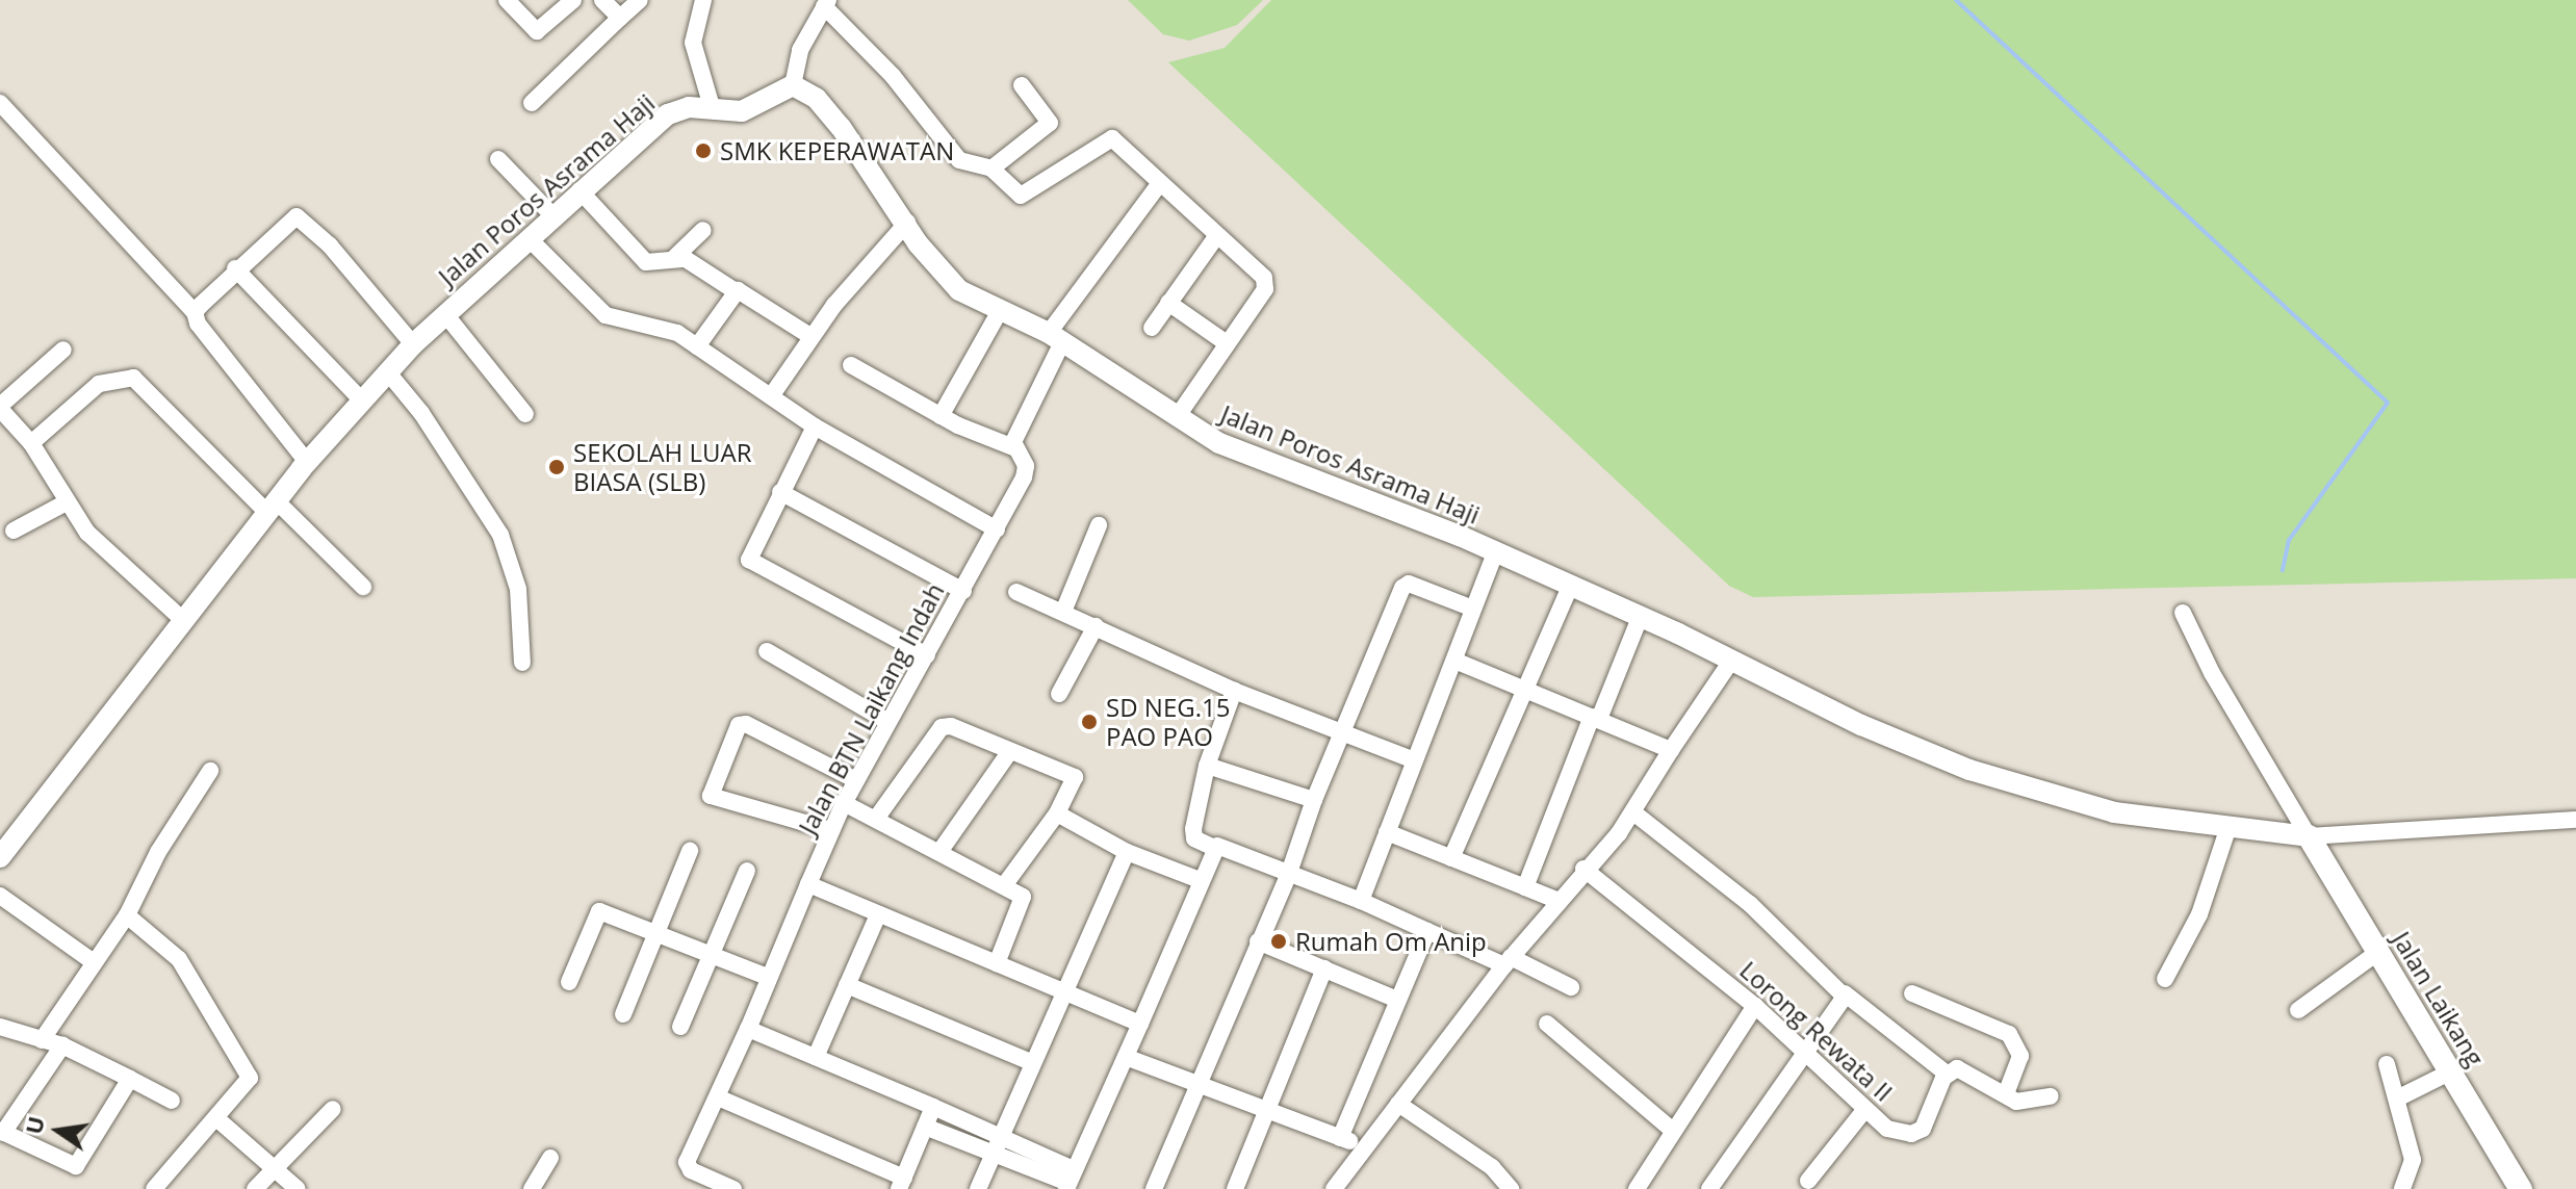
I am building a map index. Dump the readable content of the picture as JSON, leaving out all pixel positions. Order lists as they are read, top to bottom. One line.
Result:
{"streets":{"main road":["Jalan Laikang"],"street":["Jalan Poros Asrama Haji","Jalan BTN Laikang Indah","Lorong Rewata II"]},"crossings":[["Jalan Poros Asrama Haji","Jalan Laikang"]],"places":["SMK KEPERAWATAN","SEKOLAH LUAR BIASA (SLB)","SD NEG.15 PAO PAO","Rumah Om Anip"],"north":"left"}
